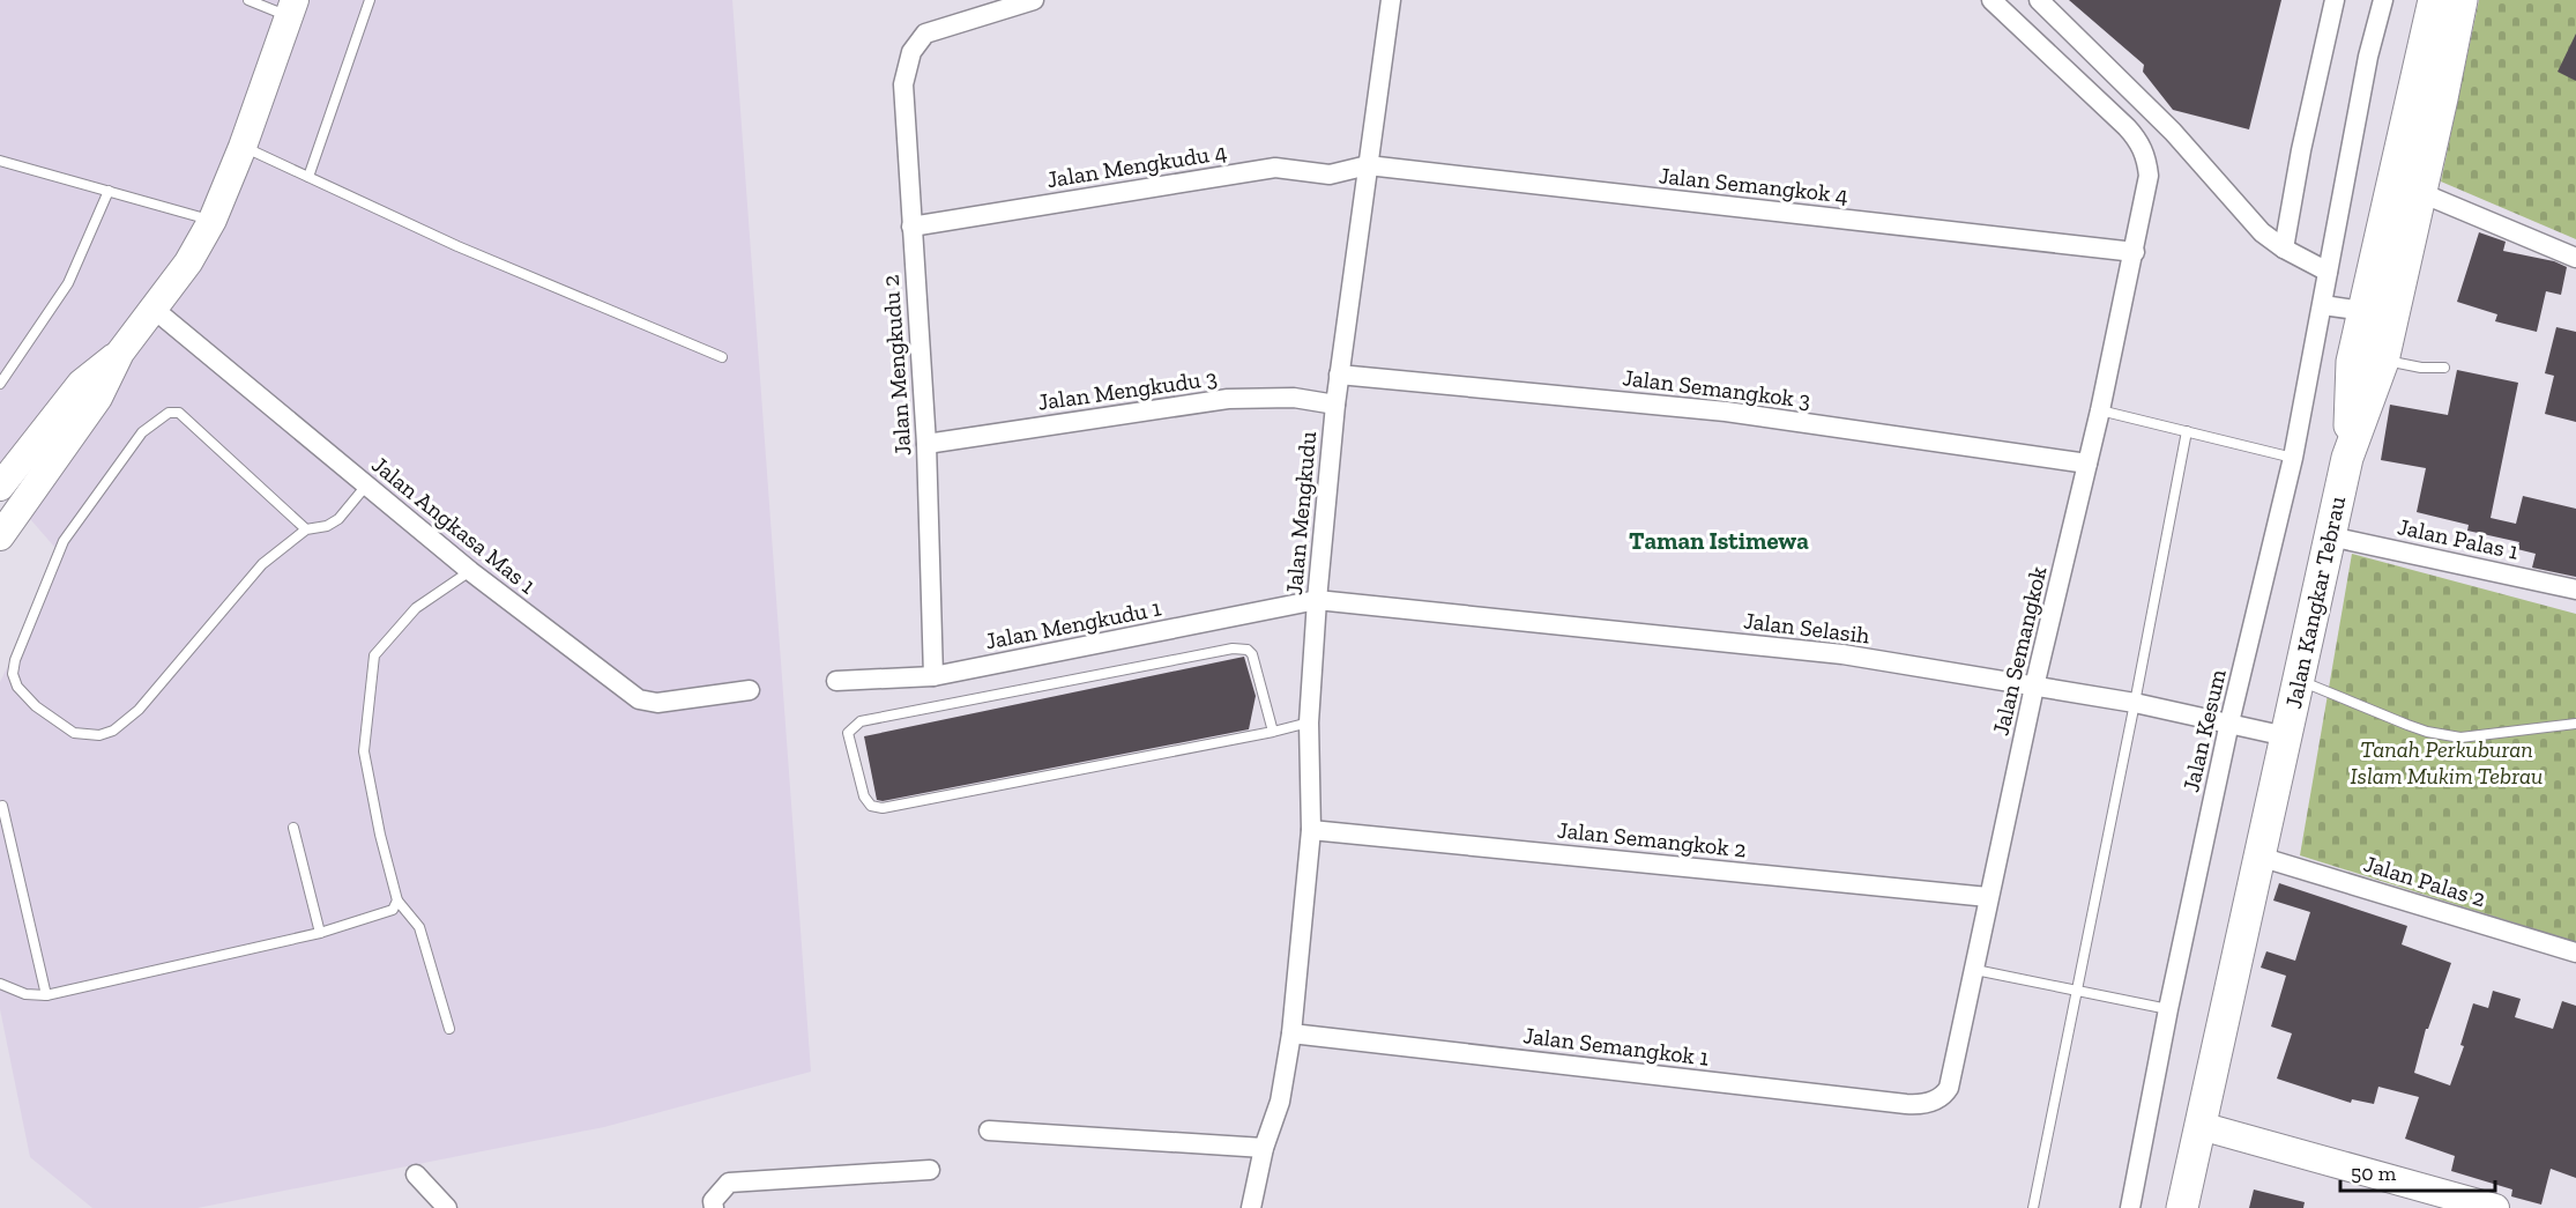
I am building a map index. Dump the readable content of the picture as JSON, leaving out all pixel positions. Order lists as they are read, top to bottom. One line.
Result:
{"streets":{"main road":["Jalan Kangkar Tebrau"],"street":["Jalan Mengkudu 4","Jalan Semangkok 4","Jalan Mengkudu 2","Jalan Semangkok 3","Jalan Mengkudu 3","Jalan Mengkudu","Jalan Angkasa Mas 1","Jalan Palas 1","Jalan Mengkudu 1","Jalan Selasih","Jalan Semangkok","Jalan Kesum","Jalan Semangkok 2","Jalan Palas 2","Jalan Semangkok 1"]},"crossings":[["Jalan Mengkudu 4","Jalan Semangkok 4"],["Jalan Mengkudu 4","Jalan Mengkudu 2"],["Jalan Mengkudu 4","Jalan Mengkudu"],["Jalan Semangkok 4","Jalan Mengkudu"],["Jalan Semangkok 4","Jalan Semangkok"],["Jalan Mengkudu 2","Jalan Mengkudu 3"],["Jalan Mengkudu 2","Jalan Mengkudu 1"],["Jalan Semangkok 3","Jalan Mengkudu"],["Jalan Semangkok 3","Jalan Semangkok"],["Jalan Mengkudu 3","Jalan Mengkudu"],["Jalan Mengkudu","Jalan Mengkudu 1"],["Jalan Mengkudu","Jalan Selasih"],["Jalan Mengkudu","Jalan Semangkok 2"],["Jalan Mengkudu","Jalan Semangkok 1"],["Jalan Palas 1","Jalan Kangkar Tebrau"],["Jalan Kangkar Tebrau","Jalan Selasih"],["Jalan Kangkar Tebrau","Jalan Palas 2"],["Jalan Mengkudu 1","Jalan Selasih"],["Jalan Selasih","Jalan Semangkok"],["Jalan Selasih","Jalan Kesum"],["Jalan Semangkok","Jalan Semangkok 2"],["Jalan Semangkok","Jalan Semangkok 1"]],"districts":["Taman Istimewa"],"parks":["Tanah Perkuburan Islam Mukim Tebrau"],"scale_bar":"50 m"}
